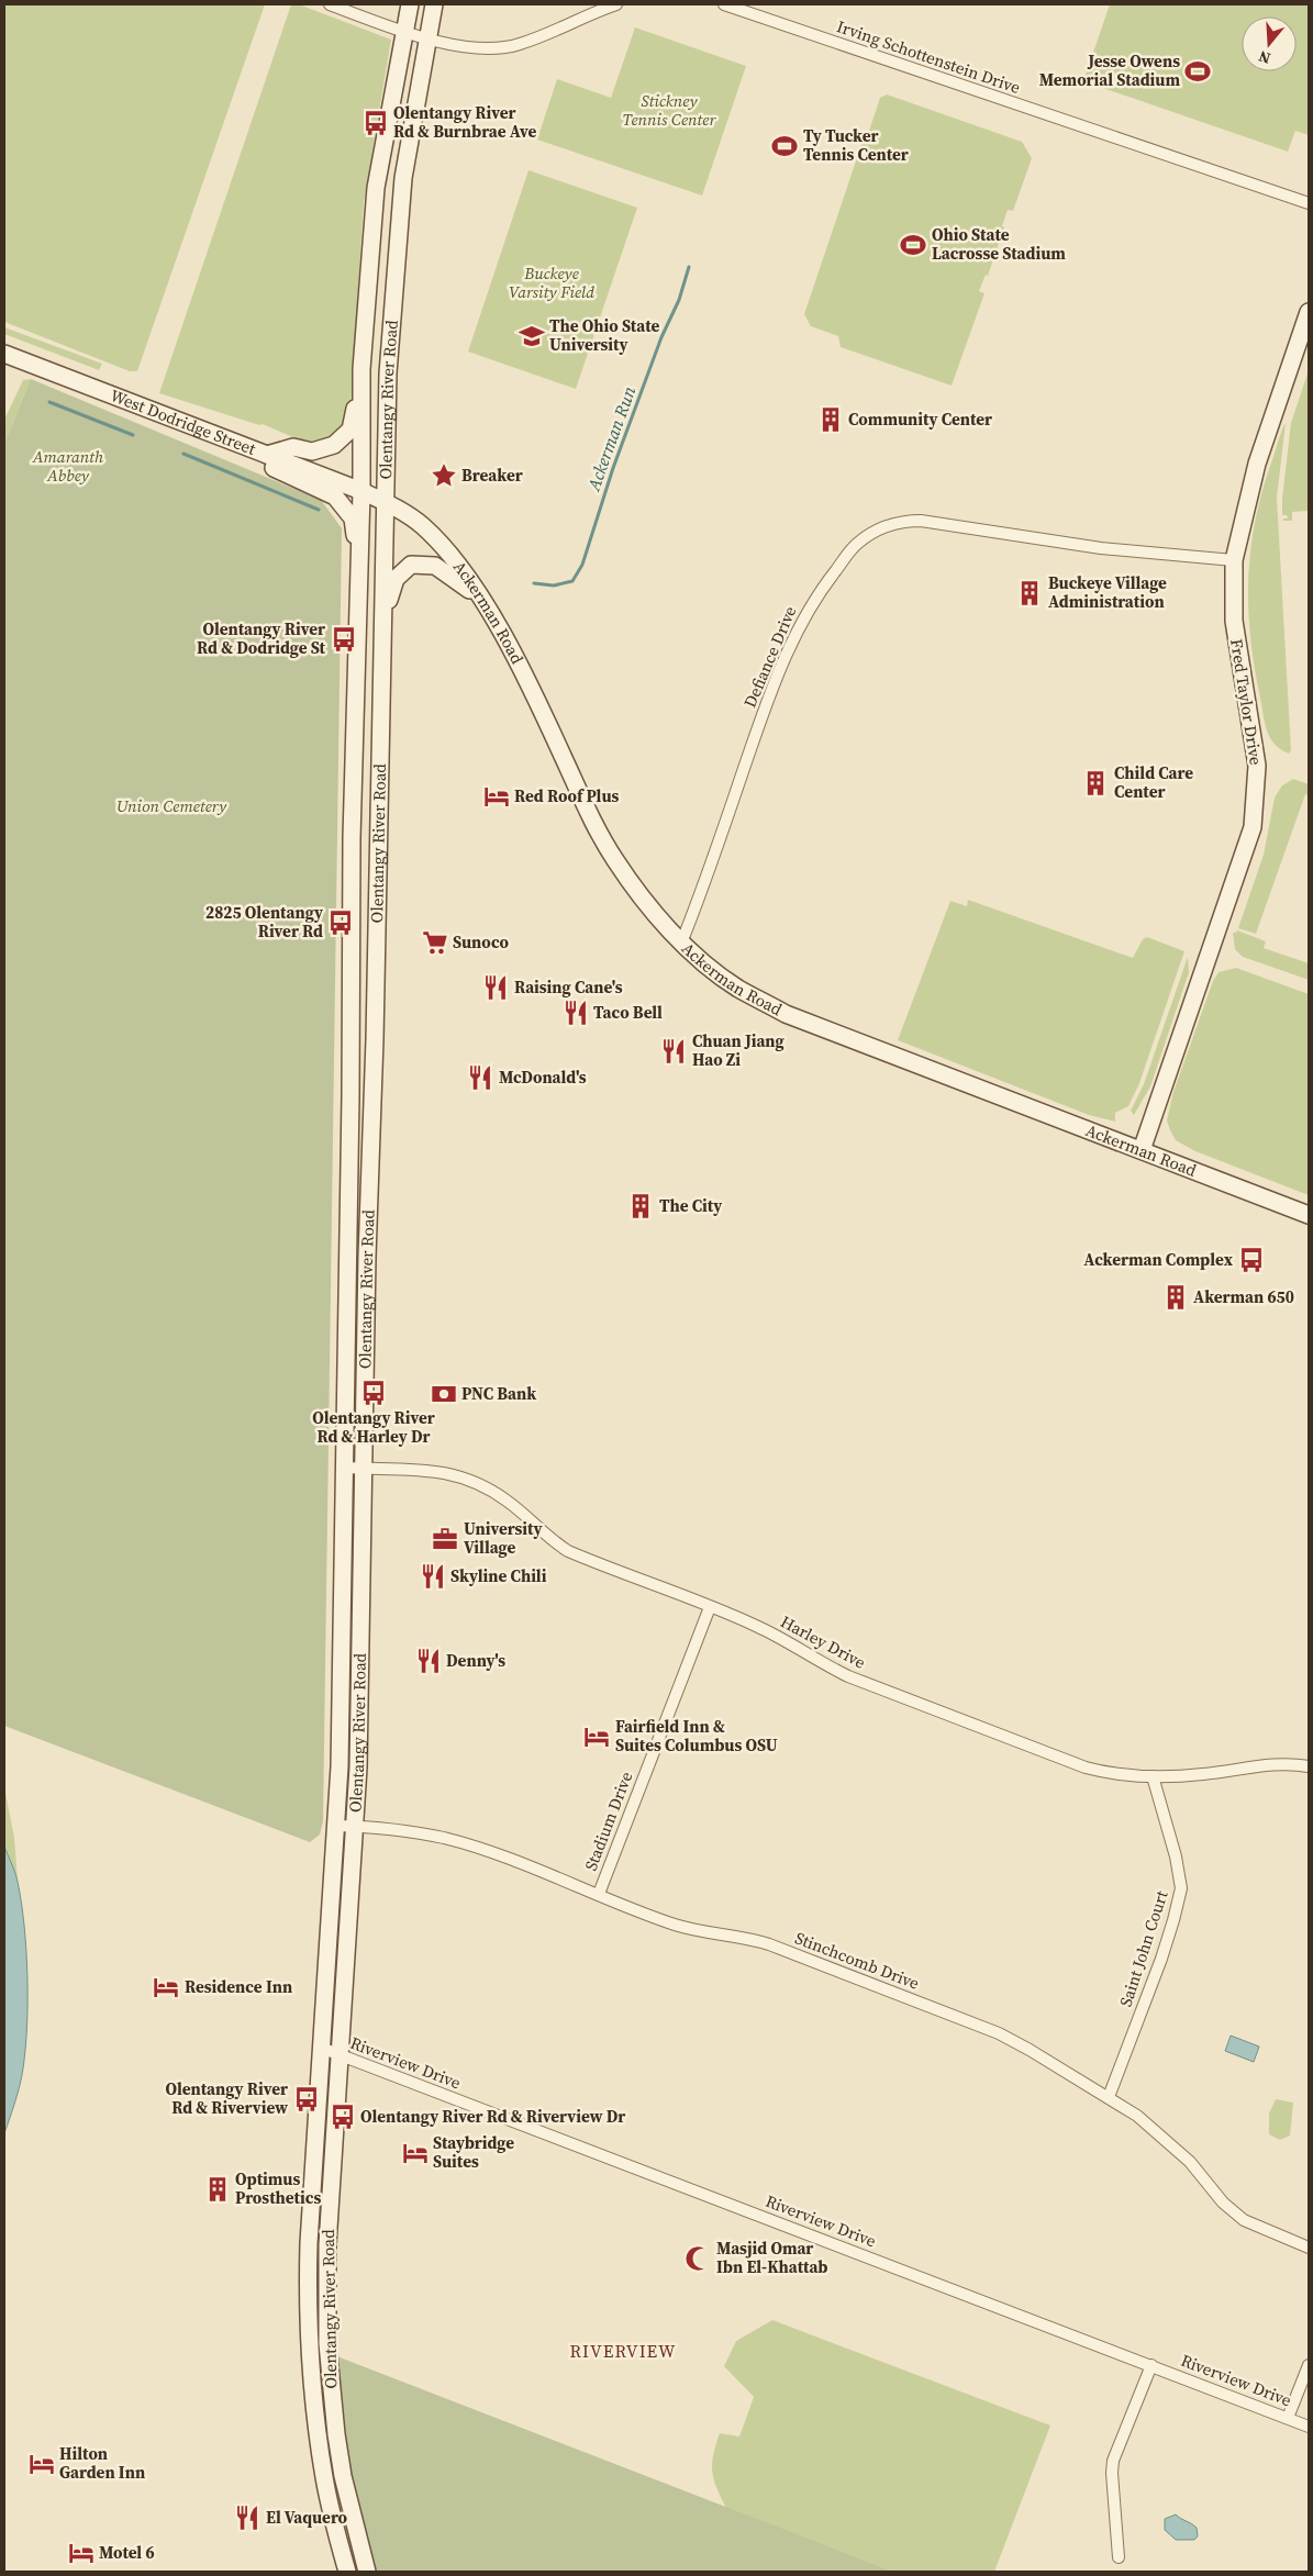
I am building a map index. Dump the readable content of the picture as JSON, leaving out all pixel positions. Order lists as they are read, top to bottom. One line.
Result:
{"streets":{"main road":["Olentangy River Road","West Dodridge Street","Ackerman Road","Fred Taylor Drive"],"street":["Irving Schottenstein Drive","Defiance Drive","Harley Drive","Stadium Drive","Saint John Court","Stinchcomb Drive","Riverview Drive"]},"crossings":[["Olentangy River Road","West Dodridge Street"],["Olentangy River Road","Ackerman Road"],["Olentangy River Road","Harley Drive"],["Olentangy River Road","Stinchcomb Drive"],["Olentangy River Road","Riverview Drive"],["West Dodridge Street","Ackerman Road"],["Ackerman Road","Defiance Drive"],["Ackerman Road","Fred Taylor Drive"],["Defiance Drive","Fred Taylor Drive"],["Harley Drive","Stadium Drive"],["Harley Drive","Saint John Court"],["Stadium Drive","Stinchcomb Drive"],["Saint John Court","Stinchcomb Drive"]],"districts":["RIVERVIEW"],"water":["Ackerman Run"],"parks":["Stickney Tennis Center","Buckeye Varsity Field","Amaranth Abbey","Union Cemetery"],"places":{"sports":["Jesse Owens Memorial Stadium","Ty Tucker Tennis Center","Ohio State Lacrosse Stadium"],"bus stop":["Olentangy River Rd & Burnbrae Ave","Olentangy River Rd & Dodridge St","2825 Olentangy River Rd","Ackerman Complex","Olentangy River Rd & Harley Dr","Olentangy River Rd & Riverview","Olentangy River Rd & Riverview Dr"],"school or university":["The Ohio State University"],"building":["Community Center","Buckeye Village Administration","Child Care Center","The City","Akerman 650","Optimus Prosthetics"],"place":["Breaker"],"hotel":["Red Roof Plus","Fairfield Inn & Suites Columbus OSU","Residence Inn","Staybridge Suites","Hilton Garden Inn","Motel 6"],"supermarket":["Sunoco"],"restaurant":["Raising Cane's","Taco Bell","Chuan Jiang Hao Zi","McDonald's","Skyline Chili","Denny's","El Vaquero"],"bank":["PNC Bank"],"office":["University Village"],"mosque":["Masjid Omar Ibn El-Khattab"]},"north":"bottom"}
